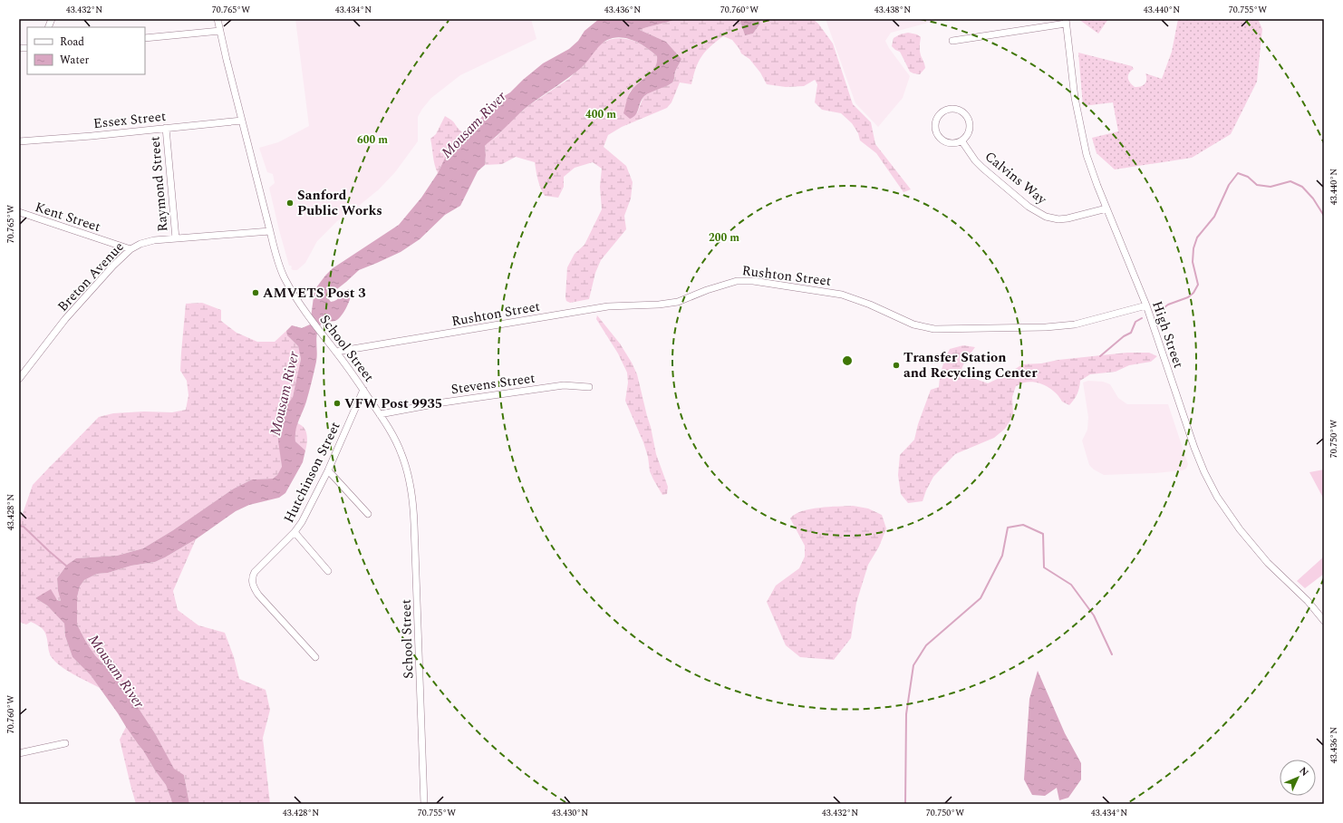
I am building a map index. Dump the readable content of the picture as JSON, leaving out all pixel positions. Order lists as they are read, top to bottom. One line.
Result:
{"streets":{"street":["Essex Street","Calvins Way","Raymond Street","Kent Street","Rushton Street","Breton Avenue","High Street","School Street","Stevens Street","Hutchinson Street"]},"crossings":[["Essex Street","Raymond Street"],["Essex Street","School Street"],["Calvins Way","High Street"],["Raymond Street","Breton Avenue"],["Kent Street","Breton Avenue"],["Rushton Street","High Street"],["Rushton Street","School Street"],["Breton Avenue","School Street"],["School Street","Stevens Street"],["School Street","Hutchinson Street"]],"water":["Mousam River"],"places":["Sanford Public Works","AMVETS Post 3","Transfer Station and Recycling Center","VFW Post 9935"],"legend":["Road","Water"],"north":"top right","coordinates":["43.432°N","70.765°W","43.434°N","43.436°N","70.760°W","43.438°N","43.440°N","70.755°W","70.750°W","43.428°N","43.430°N"],"rings":["400 m","600 m","200 m"]}
